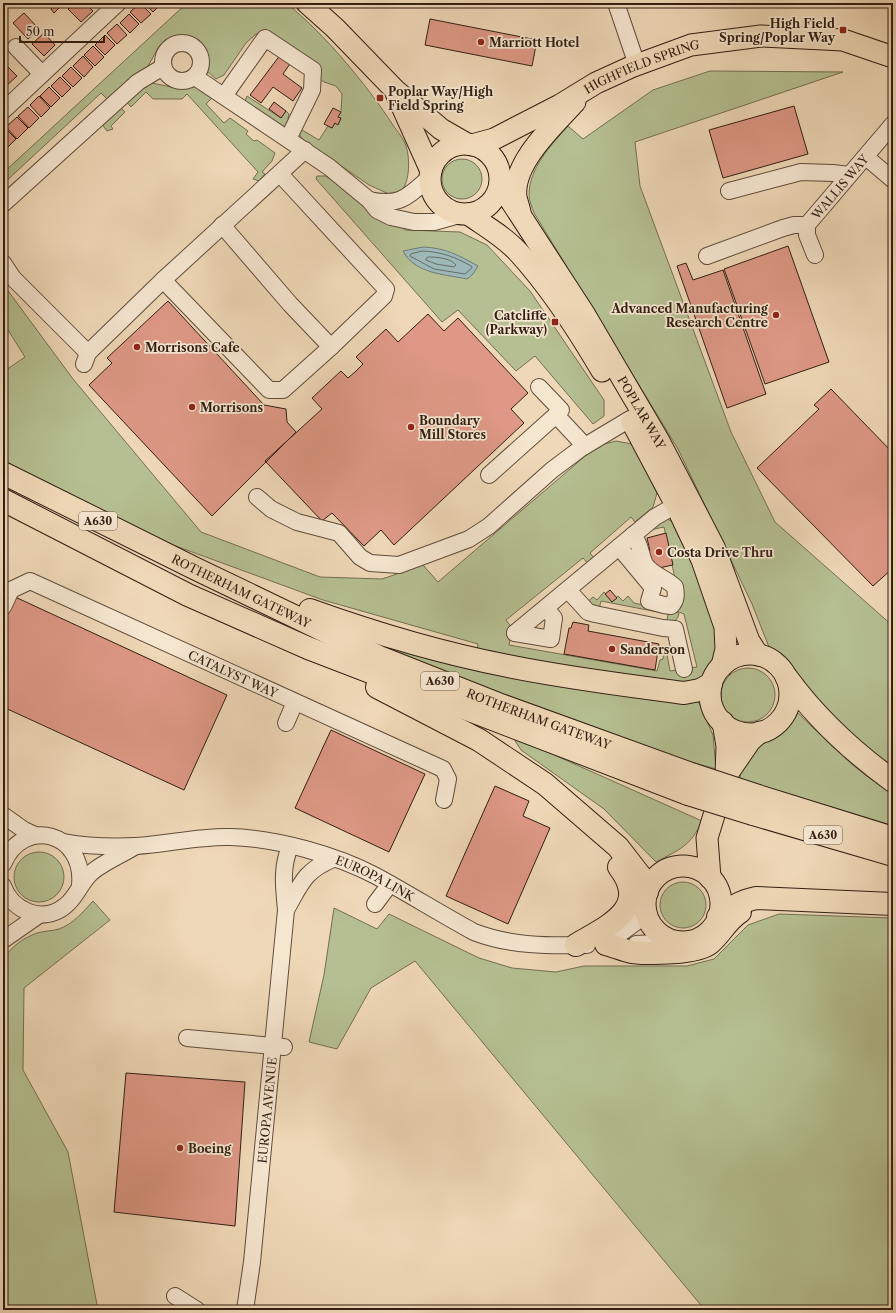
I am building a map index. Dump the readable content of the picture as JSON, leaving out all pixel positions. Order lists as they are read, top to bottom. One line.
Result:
{"streets":{"highway":["A630","ROTHERHAM GATEWAY"],"main road":["HIGHFIELD SPRING","POPLAR WAY"],"street":["WALLIS WAY","CATALYST WAY","EUROPA LINK","EUROPA AVENUE"]},"crossings":[["HIGHFIELD SPRING","POPLAR WAY"],["POPLAR WAY","A630"],["A630","ROTHERHAM GATEWAY"],["A630","EUROPA LINK"],["EUROPA LINK","EUROPA AVENUE"]],"places":{"transit":["High Field Spring/Poplar Way","Poplar Way/High Field Spring","Catcliffe (Parkway)"],"other":["Marriott Hotel","Advanced Manufacturing Research Centre","Morrisons Cafe","Morrisons","Boundary Mill Stores","Costa Drive Thru","Sanderson","Boeing"]},"scale_bar":"50 m"}
